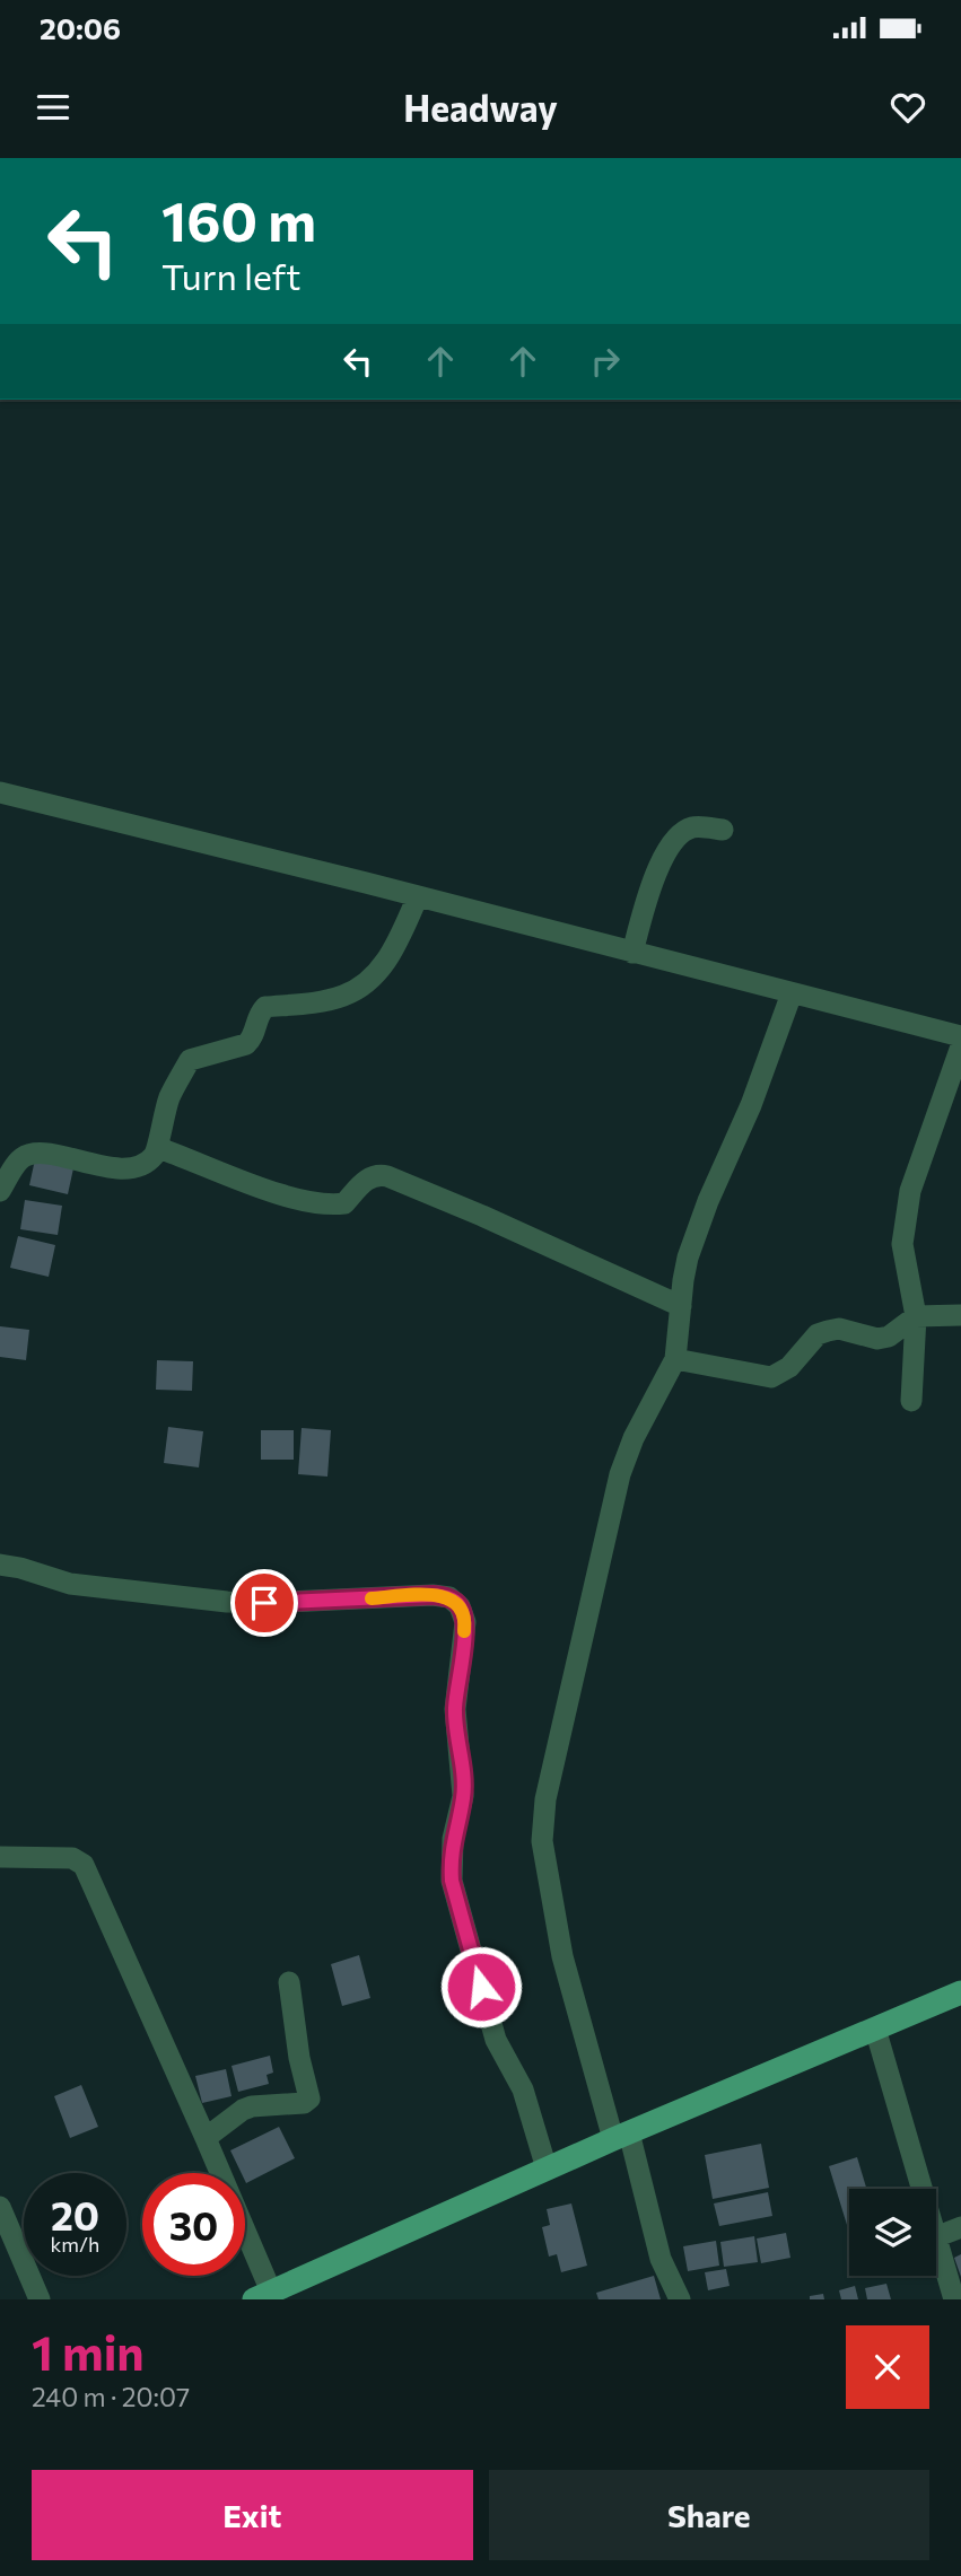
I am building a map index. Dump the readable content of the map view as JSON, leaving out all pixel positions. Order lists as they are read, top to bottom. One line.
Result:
{"page":{"status":"20:06","header":"Headway","turn":["160 m","Turn left"],"speed":"20 km/h","limit":"30","heading":["1 min","240 m · 20:07"],"buttons":["Exit","Share"]}}
